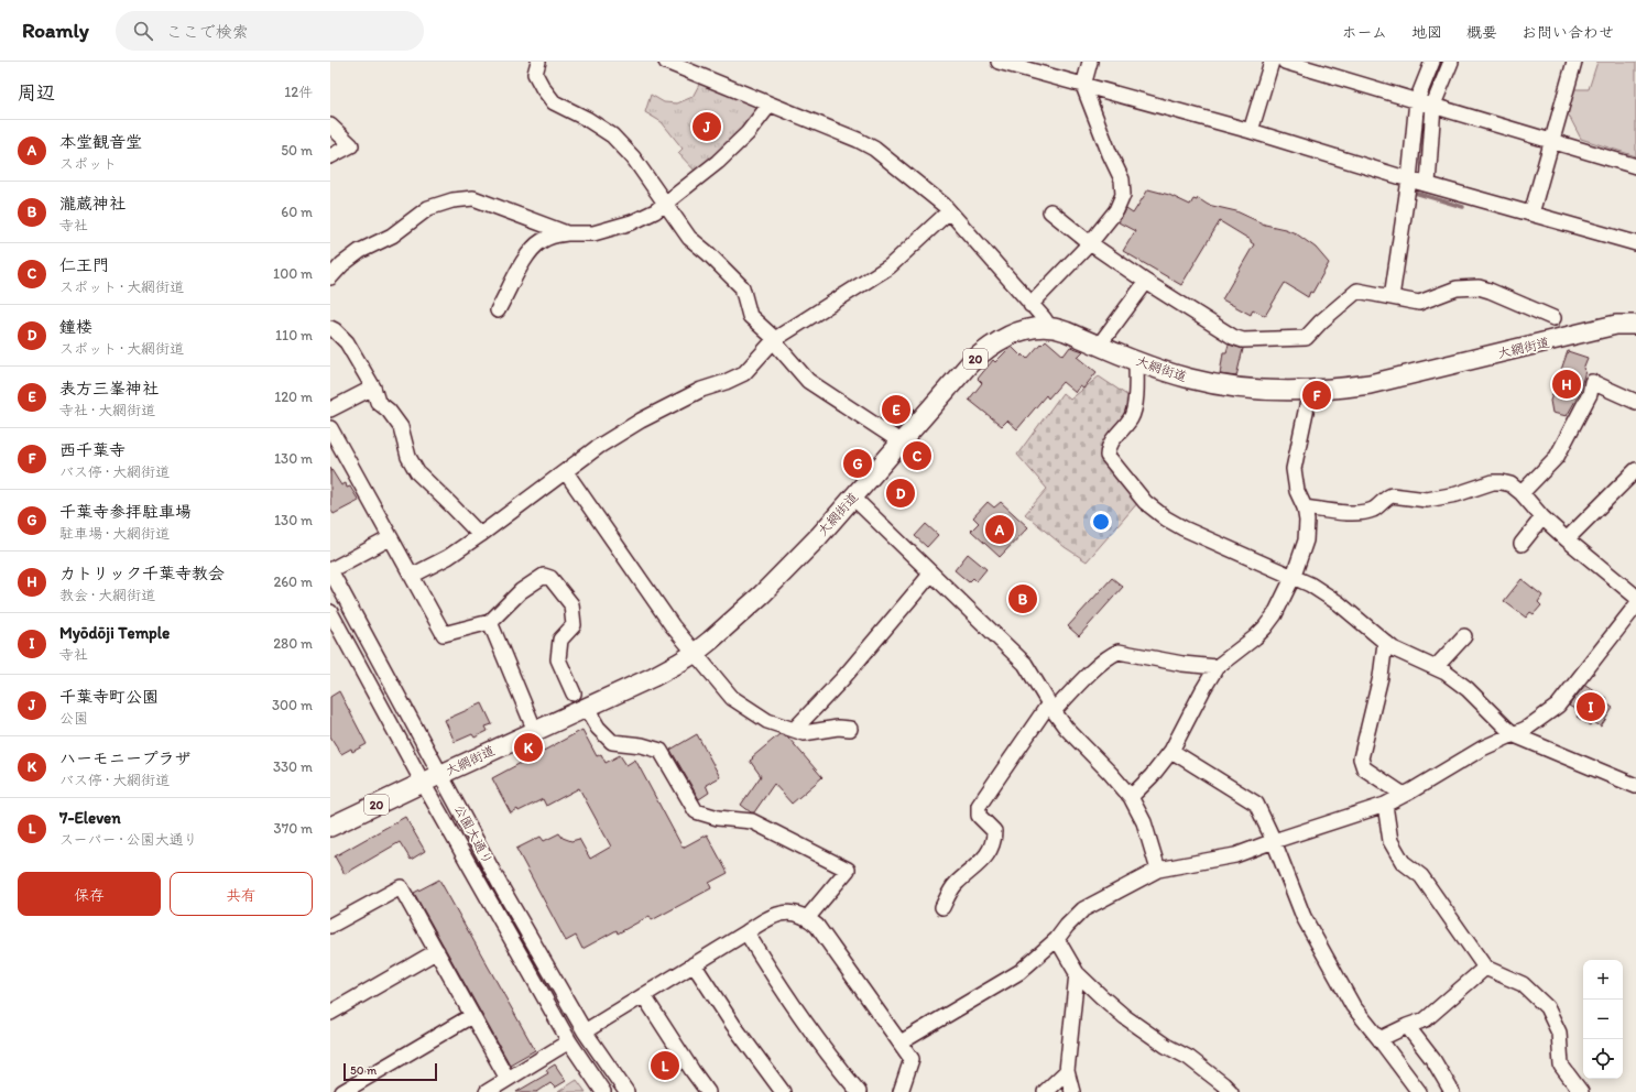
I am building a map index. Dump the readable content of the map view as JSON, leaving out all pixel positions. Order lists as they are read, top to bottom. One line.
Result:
{"streets":{"main road":["大網街道","20"],"street":["公園大通り"]},"crossings":[["大網街道","公園大通り"]],"scale_bar":"50 m","page":{"header":"Roamly","search":"ここで検索","nav":["ホーム","地図","概要","お問い合わせ"],"heading":["周辺","12件"],"pins":["J","H","F","E","C","G","D","A","B","I","K","L"],"list":[{"mark":"A","name":"本堂観音堂","note":"スポット","value":"50 m"},{"mark":"B","name":"瀧蔵神社","note":"寺社","value":"60 m"},{"mark":"C","name":"仁王門","note":"スポット · 大網街道","value":"100 m"},{"mark":"D","name":"鐘楼","note":"スポット · 大網街道","value":"110 m"},{"mark":"E","name":"表方三峯神社","note":"寺社 · 大網街道","value":"120 m"},{"mark":"F","name":"西千葉寺","note":"バス停 · 大網街道","value":"130 m"},{"mark":"G","name":"千葉寺参拝駐車場","note":"駐車場 · 大網街道","value":"130 m"},{"mark":"H","name":"カトリック千葉寺教会","note":"教会 · 大網街道","value":"260 m"},{"mark":"I","name":"Myōdōji Temple","note":"寺社","value":"280 m"},{"mark":"J","name":"千葉寺町公園","note":"公園","value":"300 m"},{"mark":"K","name":"ハーモニープラザ","note":"バス停 · 大網街道","value":"330 m"},{"mark":"L","name":"7-Eleven","note":"スーパー · 公園大通り","value":"370 m"}],"buttons":["保存","共有"],"map_buttons":["+","−"],"scale":"50 m"}}
